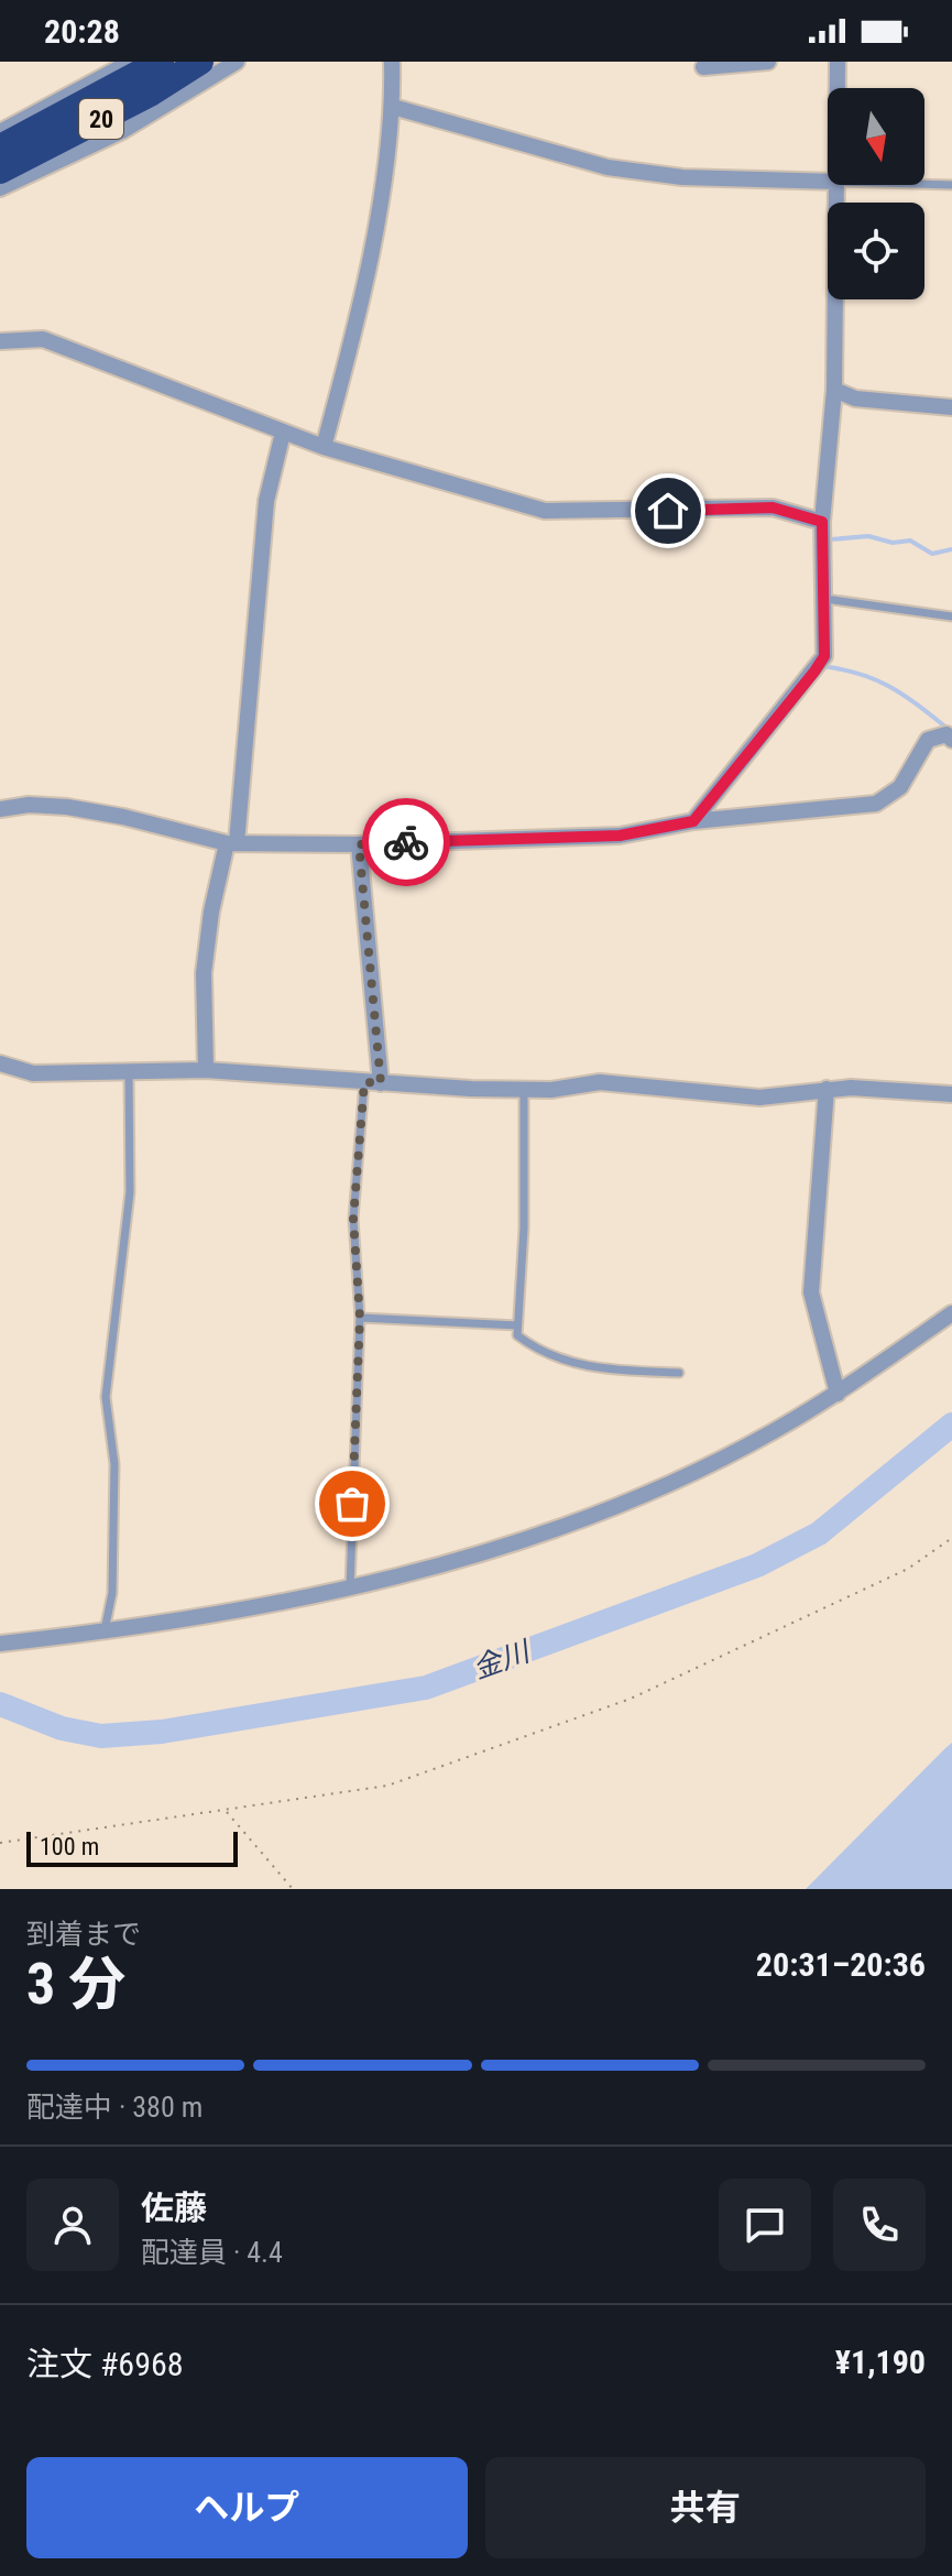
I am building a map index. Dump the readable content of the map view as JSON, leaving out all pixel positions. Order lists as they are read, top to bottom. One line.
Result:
{"streets":{"highway":["20"]},"water":["金川"],"scale_bar":"100 m","north":"bottom","page":{"status":"20:28","scale":"100 m","heading":["3 分","到着まで","20:31–20:36"],"panel":["佐藤","配達員 · 4.4","注文 #6968","¥1,190"],"bar":"配達中 · 380 m","buttons":["ヘルプ","共有"]}}
